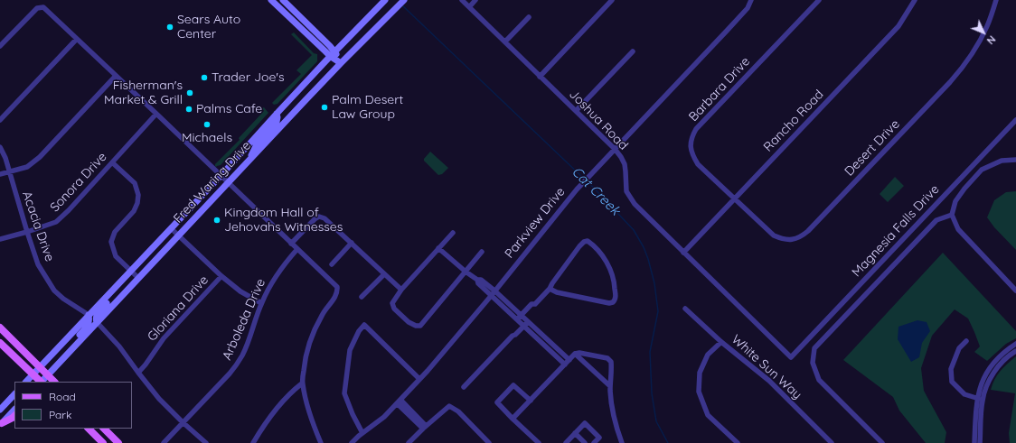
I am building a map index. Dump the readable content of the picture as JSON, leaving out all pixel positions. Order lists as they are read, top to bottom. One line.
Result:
{"streets":{"main road":["Fred Waring Drive"],"street":["Barbara Drive","Joshua Road","Rancho Road","Desert Drive","Sonora Drive","Parkview Drive","Acacia Drive","Magnesia Falls Drive","Gloriana Drive","Arboleda Drive","White Sun Way"]},"crossings":[["Barbara Drive","Rancho Road"],["Barbara Drive","Desert Drive"],["Joshua Road","Rancho Road"],["Joshua Road","Parkview Drive"],["Joshua Road","Magnesia Falls Drive"],["Rancho Road","Desert Drive"],["Sonora Drive","Acacia Drive"],["Fred Waring Drive","Acacia Drive"]],"water":["Cat Creek"],"places":["Sears Auto Center","Trader Joe's","Fisherman's Market & Grill","Palm Desert Law Group","Palms Cafe","Michaels","Kingdom Hall of Jehovahs Witnesses"],"legend":["Road","Park"],"north":"bottom right"}
